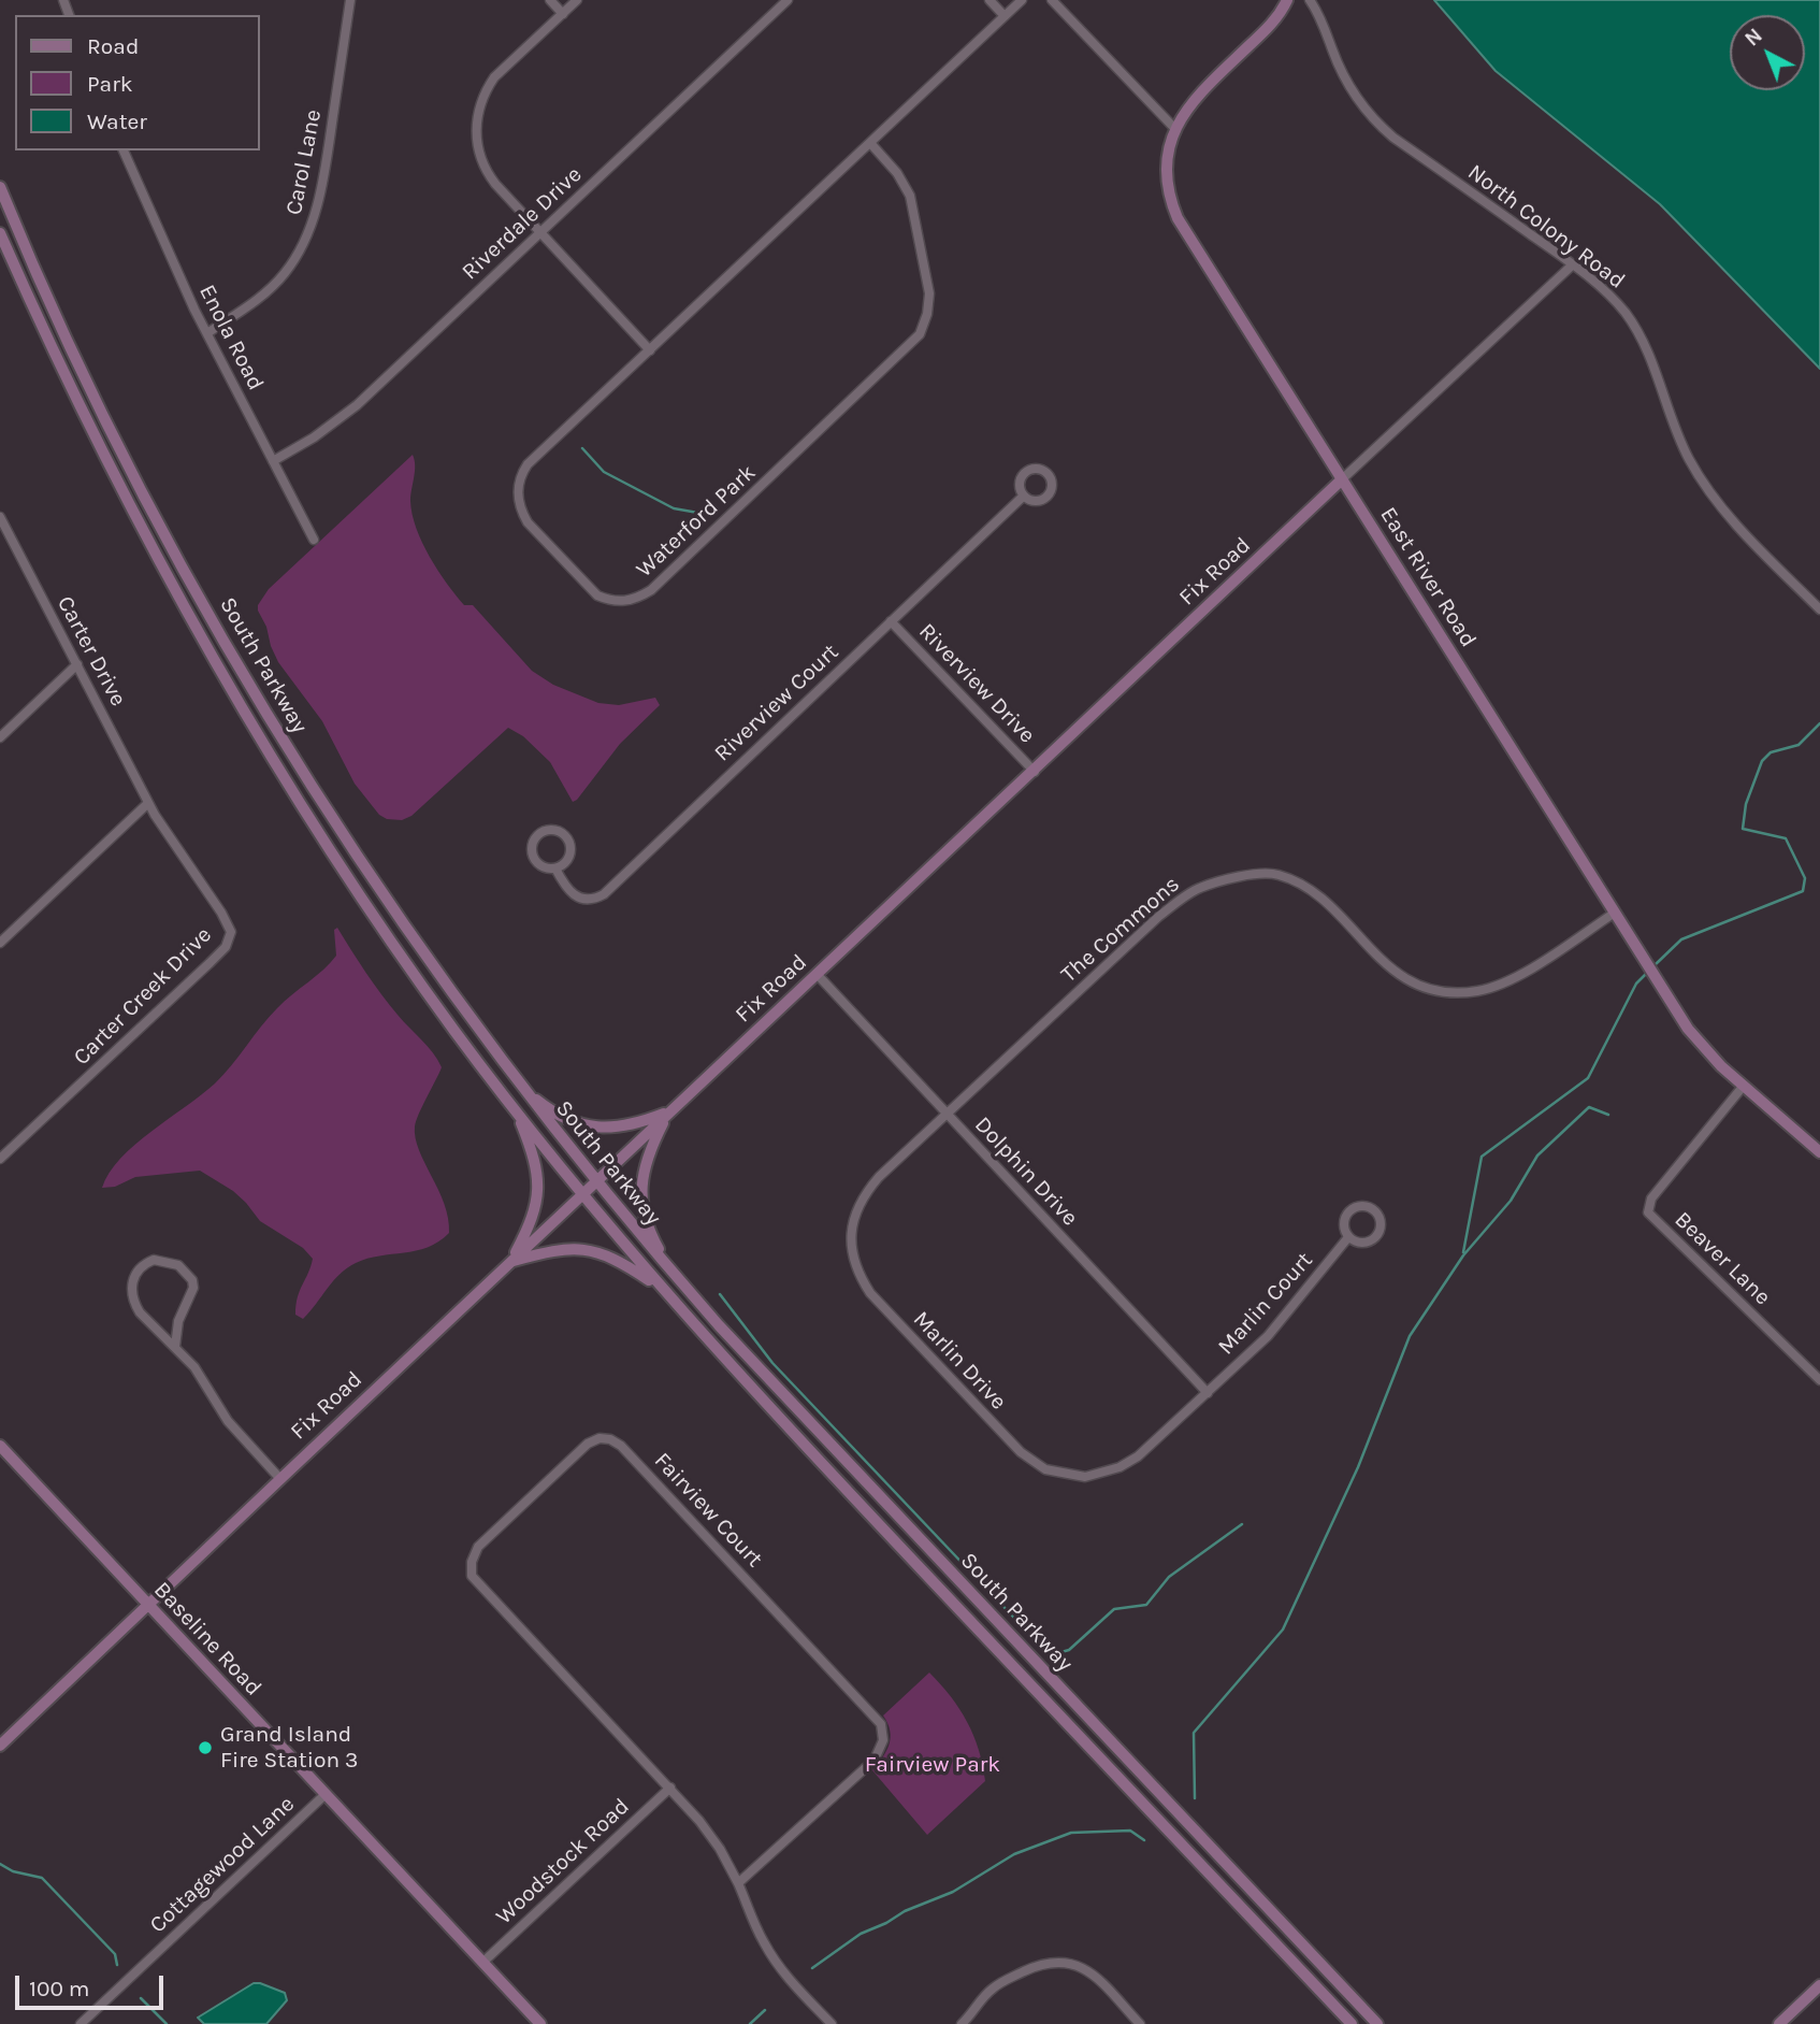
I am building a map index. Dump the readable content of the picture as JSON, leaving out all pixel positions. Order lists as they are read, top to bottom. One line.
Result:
{"streets":{"main road":["Fix Road","East River Road","South Parkway","Baseline Road"],"street":["Carol Lane","Riverdale Drive","North Colony Road","Enola Road","Waterford Park","Carter Drive","Riverview Drive","Riverview Court","The Commons","Carter Creek Drive","Dolphin Drive","Beaver Lane","Marlin Court","Marlin Drive","Fairview Court","Woodstock Road","Cottagewood Lane"]},"crossings":[["Carol Lane","Enola Road"],["Riverdale Drive","Enola Road"],["North Colony Road","Fix Road"],["Fix Road","East River Road"],["Fix Road","South Parkway"],["Fix Road","Riverview Drive"],["Fix Road","Dolphin Drive"],["Fix Road","Baseline Road"],["East River Road","The Commons"],["East River Road","Beaver Lane"],["Carter Drive","Carter Creek Drive"],["Riverview Drive","Riverview Court"],["The Commons","Dolphin Drive"],["The Commons","Marlin Drive"],["Dolphin Drive","Marlin Court"],["Dolphin Drive","Marlin Drive"],["Marlin Court","Marlin Drive"],["Fairview Court","Woodstock Road"],["Baseline Road","Woodstock Road"],["Baseline Road","Cottagewood Lane"]],"parks":["Fairview Park"],"places":["Grand Island Fire Station 3"],"legend":["Road","Park","Water"],"scale_bar":"100 m","north":"top left"}
